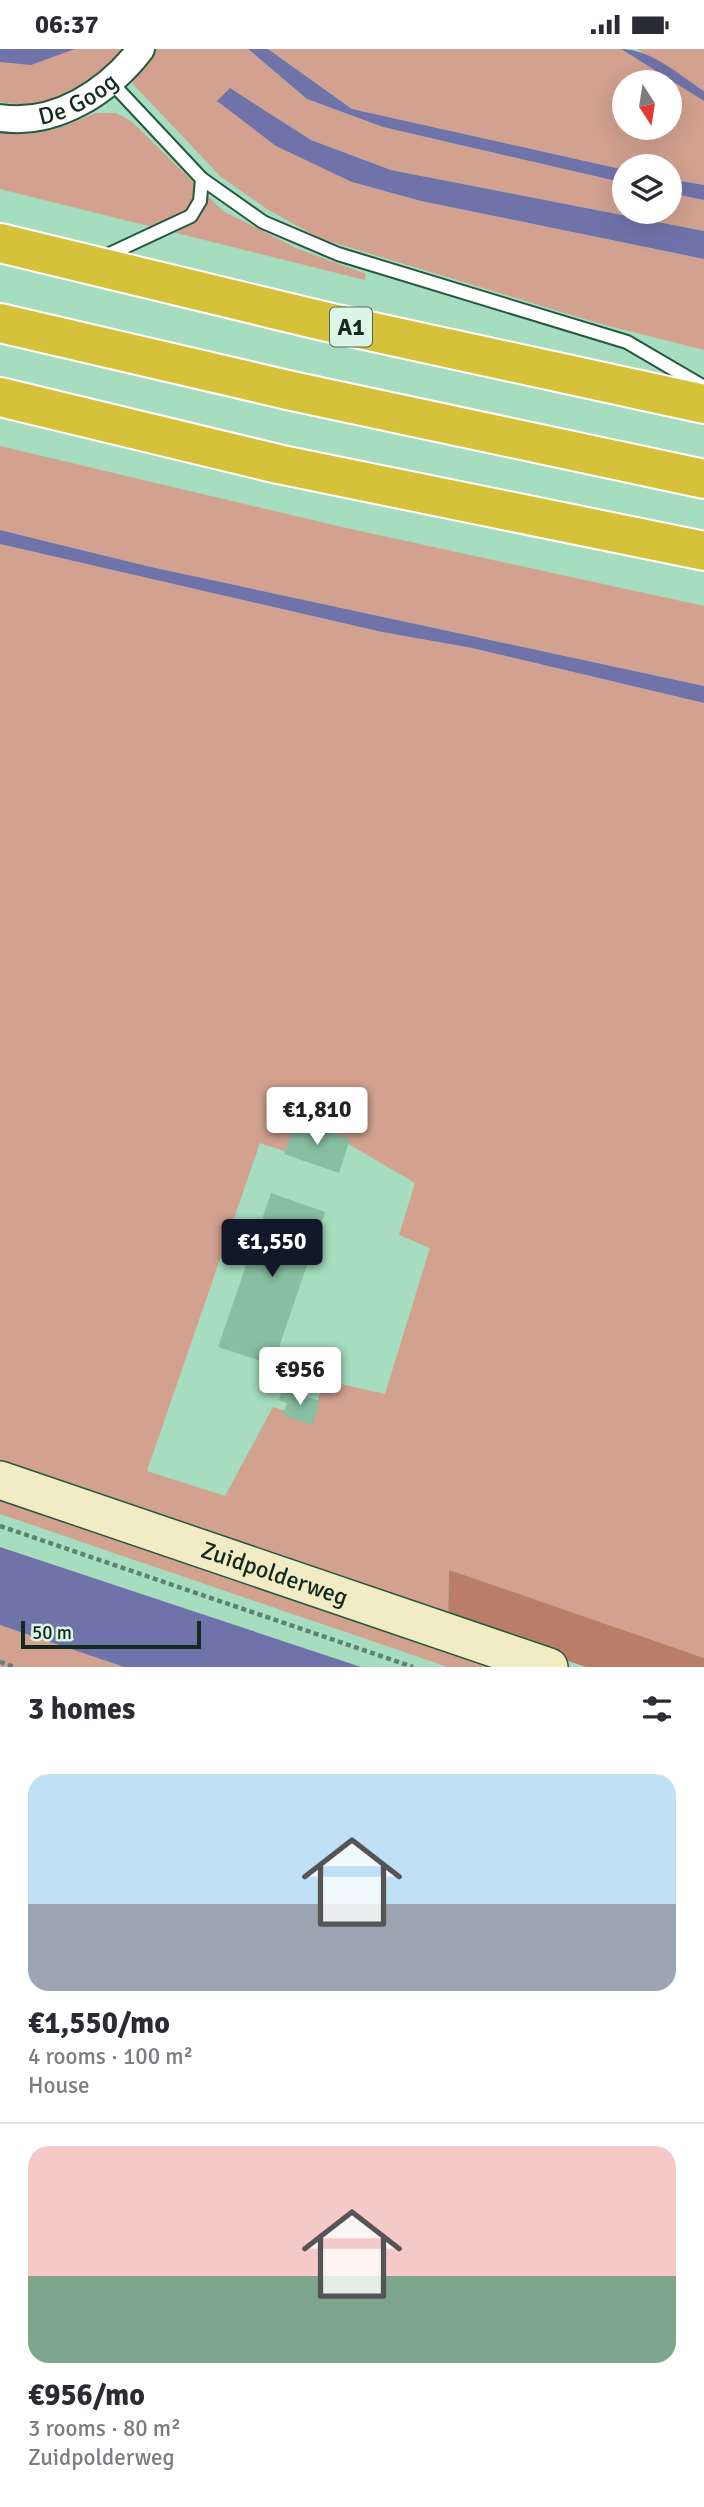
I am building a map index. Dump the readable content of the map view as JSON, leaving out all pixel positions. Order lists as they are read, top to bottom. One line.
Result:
{"streets":{"highway":["A1"],"main road":["Zuidpolderweg"],"street":["De Goog"]},"scale_bar":"50 m","north":"bottom","page":{"status":"06:37","price":["€1,810","€1,550","€956"],"scale":"50 m","heading":"3 homes","list":[{"name":"€1,550/mo","note":"4 rooms · 100 m² · House"},{"name":"€956/mo","note":"3 rooms · 80 m² · Zuidpolderweg"}]}}
